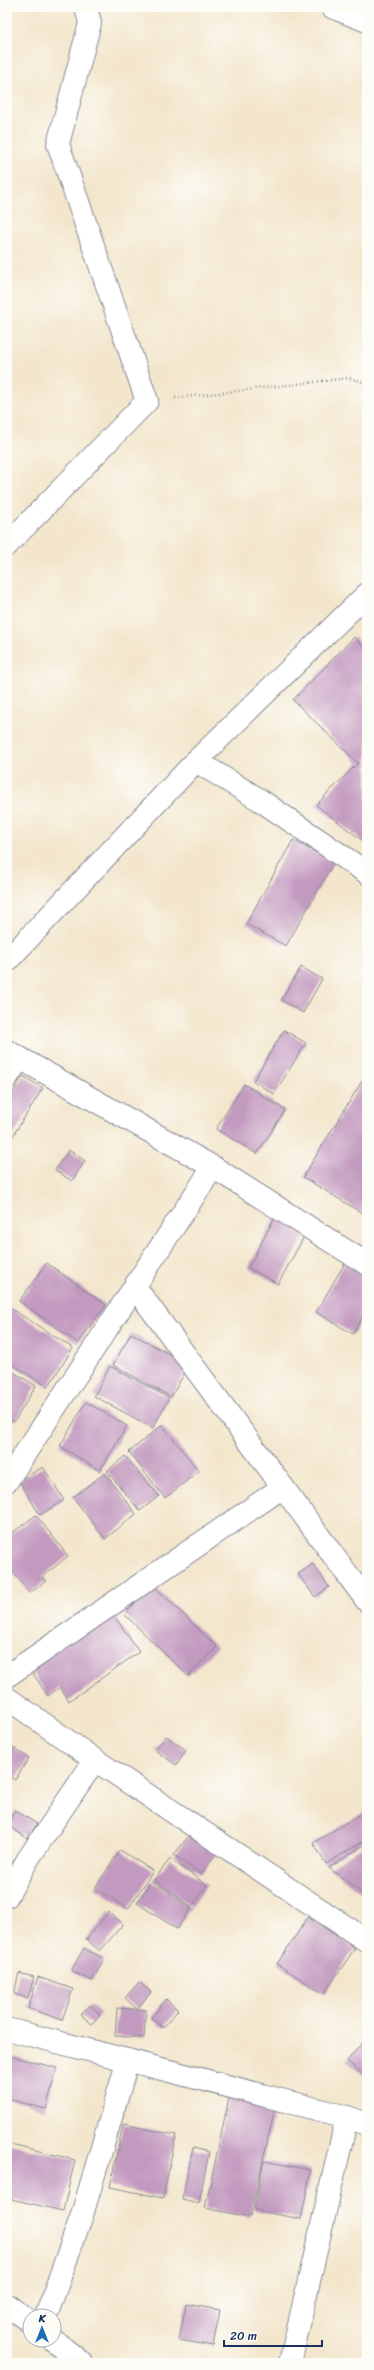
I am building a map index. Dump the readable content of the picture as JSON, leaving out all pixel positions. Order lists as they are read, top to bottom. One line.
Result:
{"scale_bar":"20 m","north":"top"}
